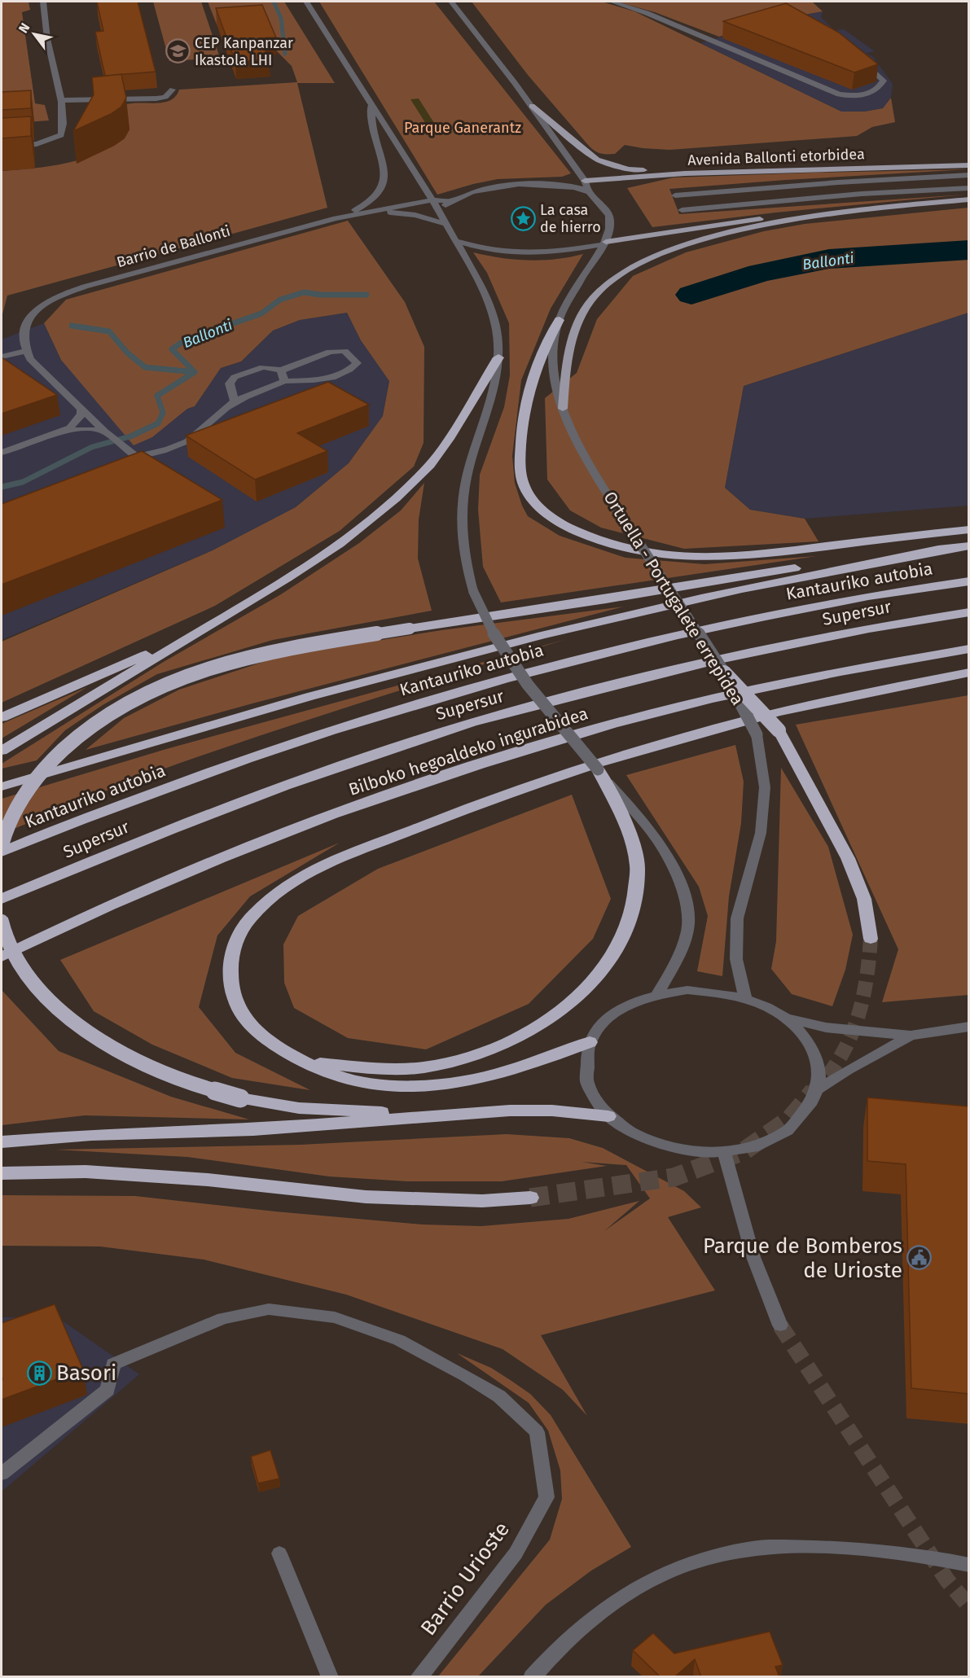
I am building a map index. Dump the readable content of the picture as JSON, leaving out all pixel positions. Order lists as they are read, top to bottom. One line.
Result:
{"streets":{"highway":["Kantauriko autobia","Supersur","Bilboko hegoaldeko ingurabidea"],"main road":["Avenida Ballonti etorbidea"],"street":["Barrio de Ballonti","Ortuella - Portugalete errepidea","Barrio Urioste"]},"water":["Ballonti"],"parks":["Parque Ganerantz"],"places":{"school or university":["CEP Kanpanzar Ikastola LHI"],"place":["La casa de hierro"],"public building":["Parque de Bomberos de Urioste"],"building":["Basori"]},"north":"top left"}
